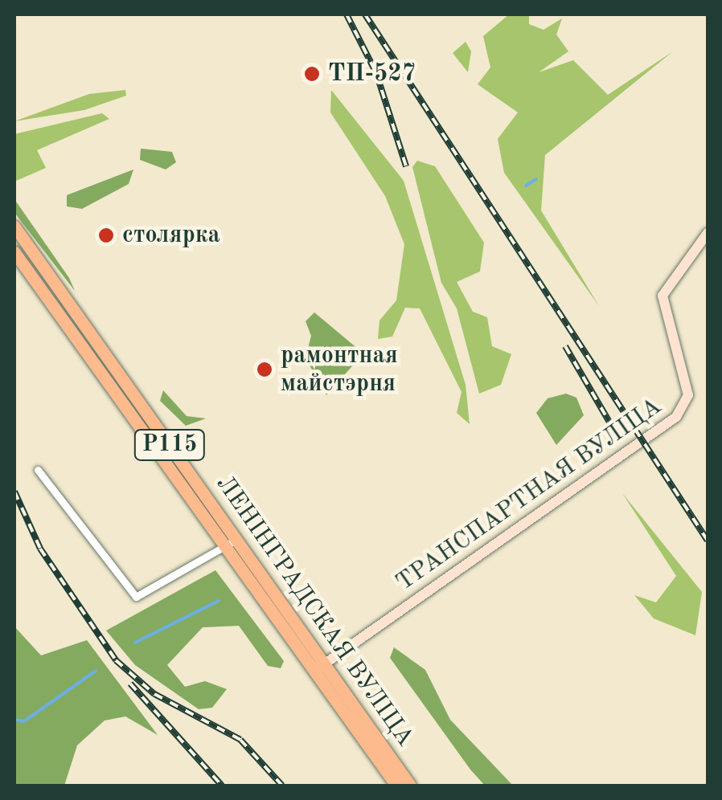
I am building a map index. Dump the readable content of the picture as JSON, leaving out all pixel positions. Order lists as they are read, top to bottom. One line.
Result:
{"streets":{"main road":["Р115","ТРАНСПАРТНАЯ ВУЛІЦА","ЛЕНІНГРАДСКАЯ ВУЛІЦА"]},"crossings":[["ТРАНСПАРТНАЯ ВУЛІЦА","ЛЕНІНГРАДСКАЯ ВУЛІЦА"]],"places":["ТП-527","столярка","рамонтная майстэрня"]}
